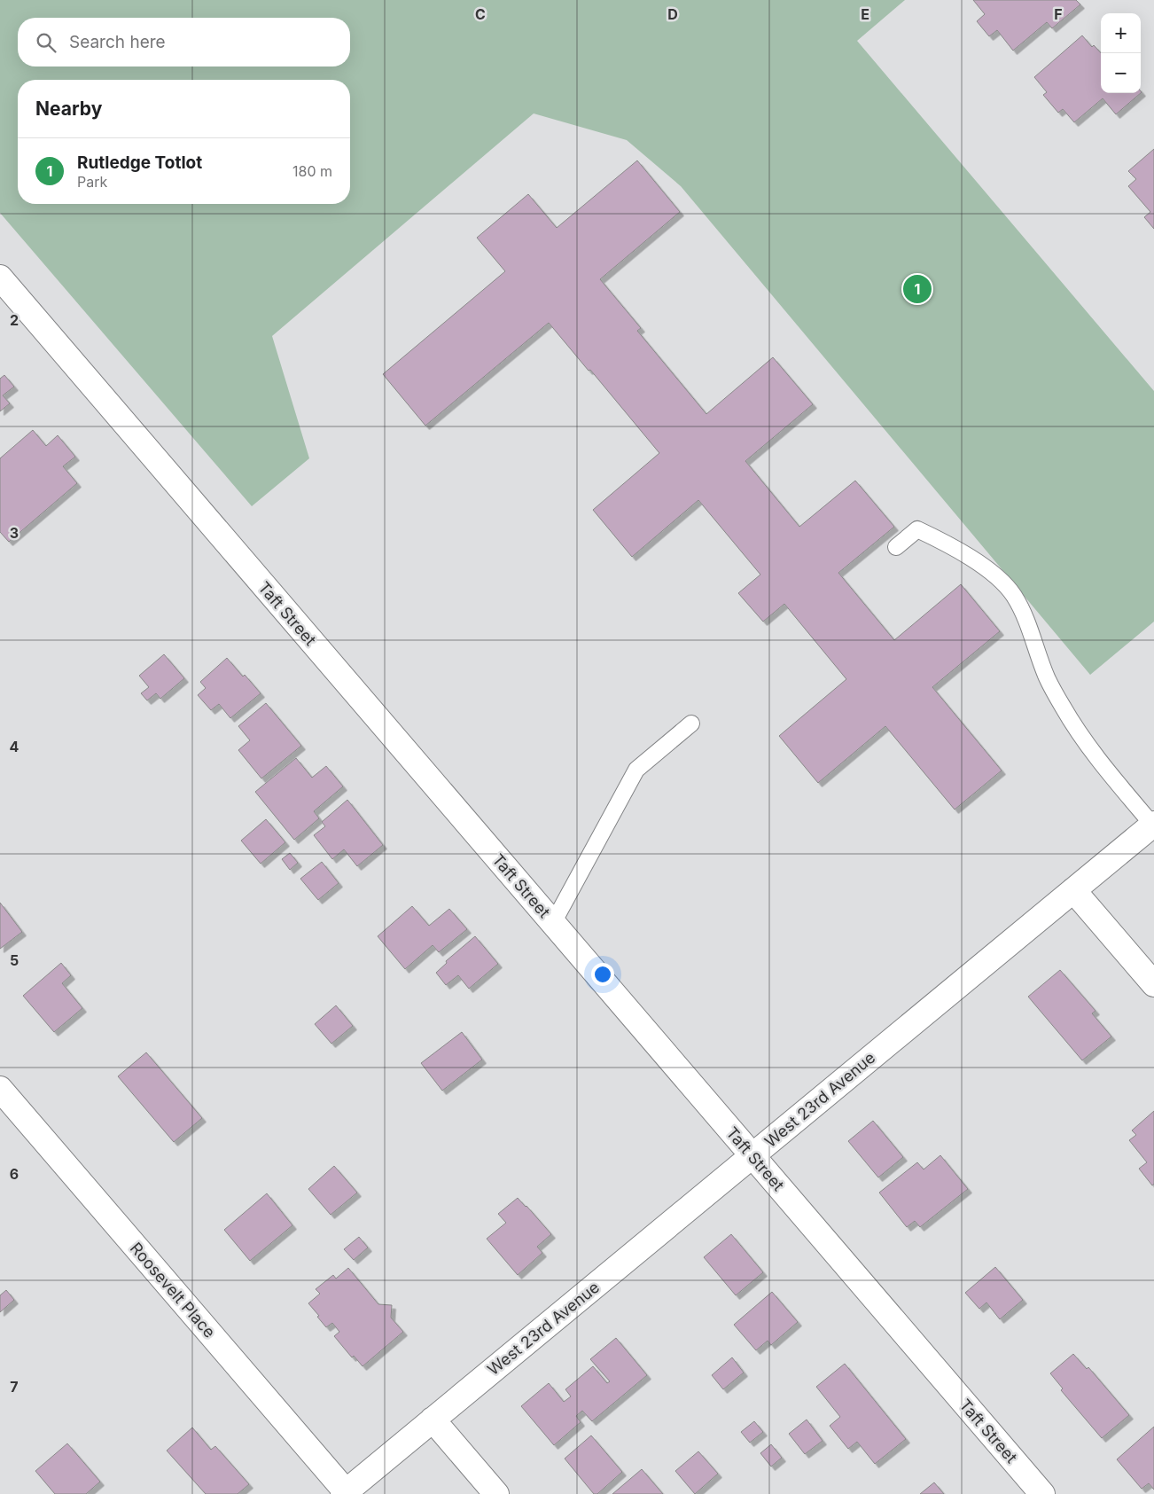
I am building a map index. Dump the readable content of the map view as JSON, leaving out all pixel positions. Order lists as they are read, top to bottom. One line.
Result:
{"streets":{"street":["Taft Street","West 23rd Avenue","Roosevelt Place"]},"crossings":[["Taft Street","West 23rd Avenue"],["West 23rd Avenue","Roosevelt Place"]],"page":{"map_buttons":["+","−"],"search":"Search here","heading":"Nearby","list":[{"mark":"1","name":"Rutledge Totlot","note":"Park","value":"180 m"}],"pins":"1"},"grid":{"columns":["C","D","E","F"],"rows":["2","3","4","5","6","7"]}}
